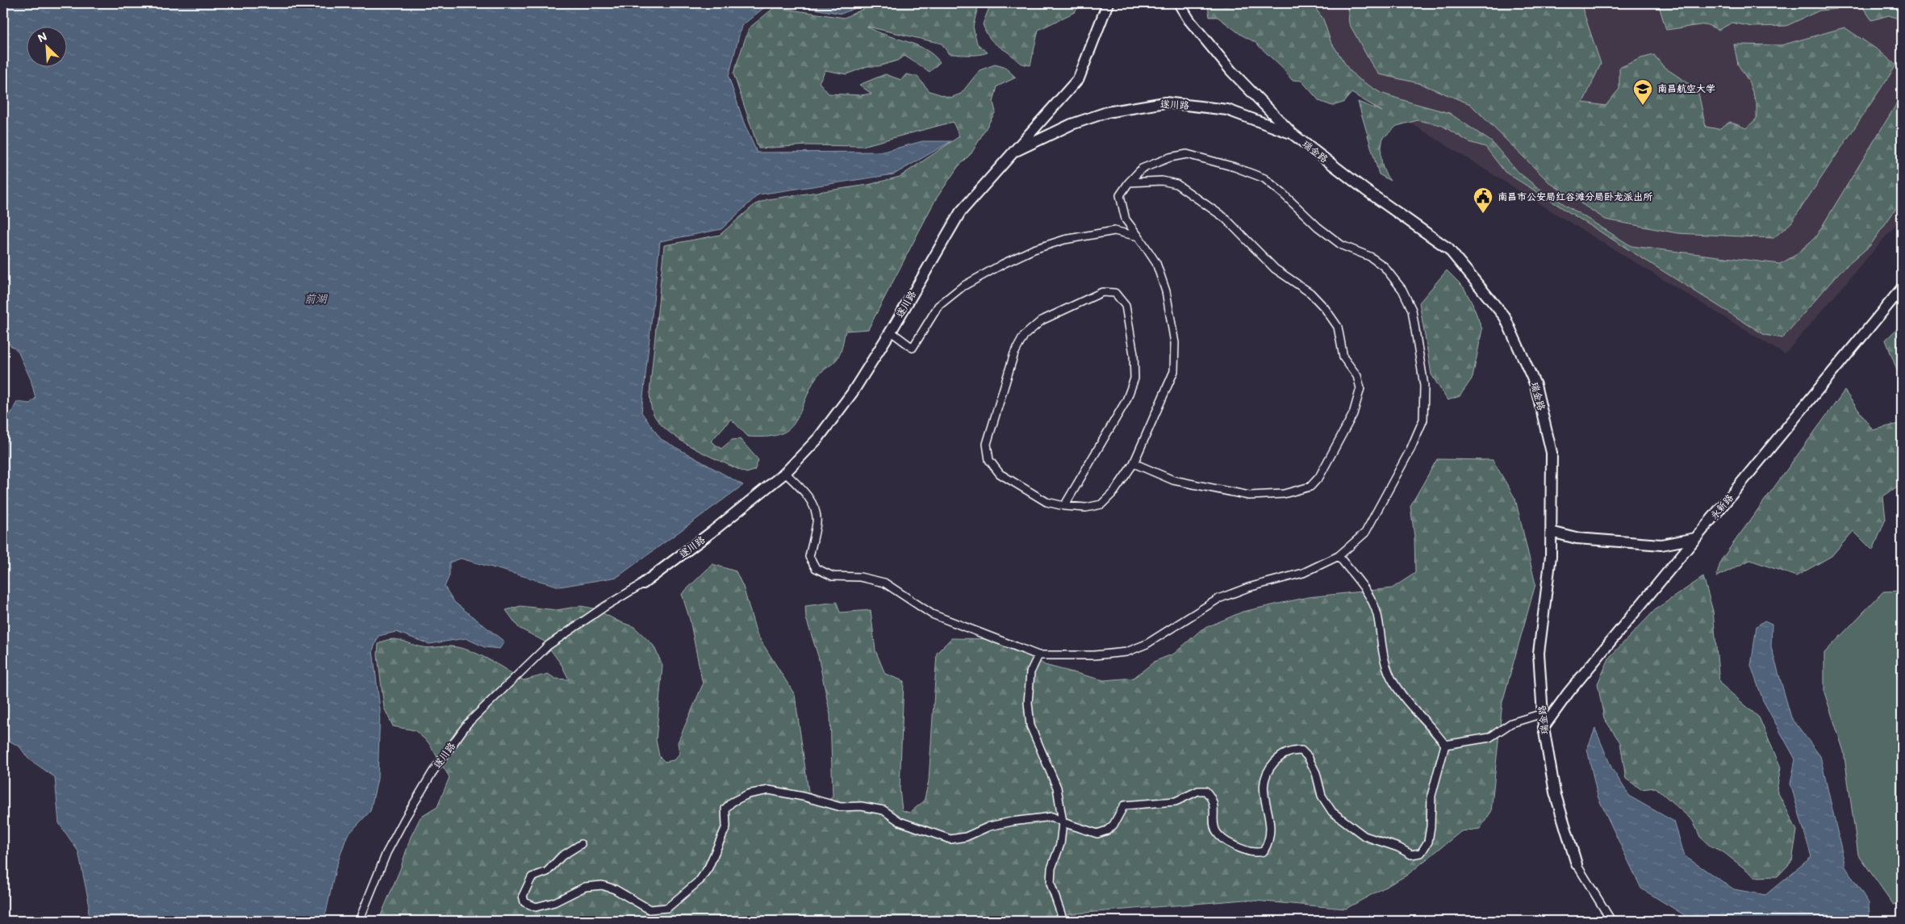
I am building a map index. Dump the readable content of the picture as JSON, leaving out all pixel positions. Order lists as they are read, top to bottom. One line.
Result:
{"streets":{"street":["遂川路","瑞金路","永新路"]},"crossings":[["遂川路","瑞金路"],["瑞金路","永新路"]],"water":["前湖"],"places":{"school or university":["南昌航空大学"],"public building":["南昌市公安局红谷滩分局卧龙派出所"]},"north":"top left"}
